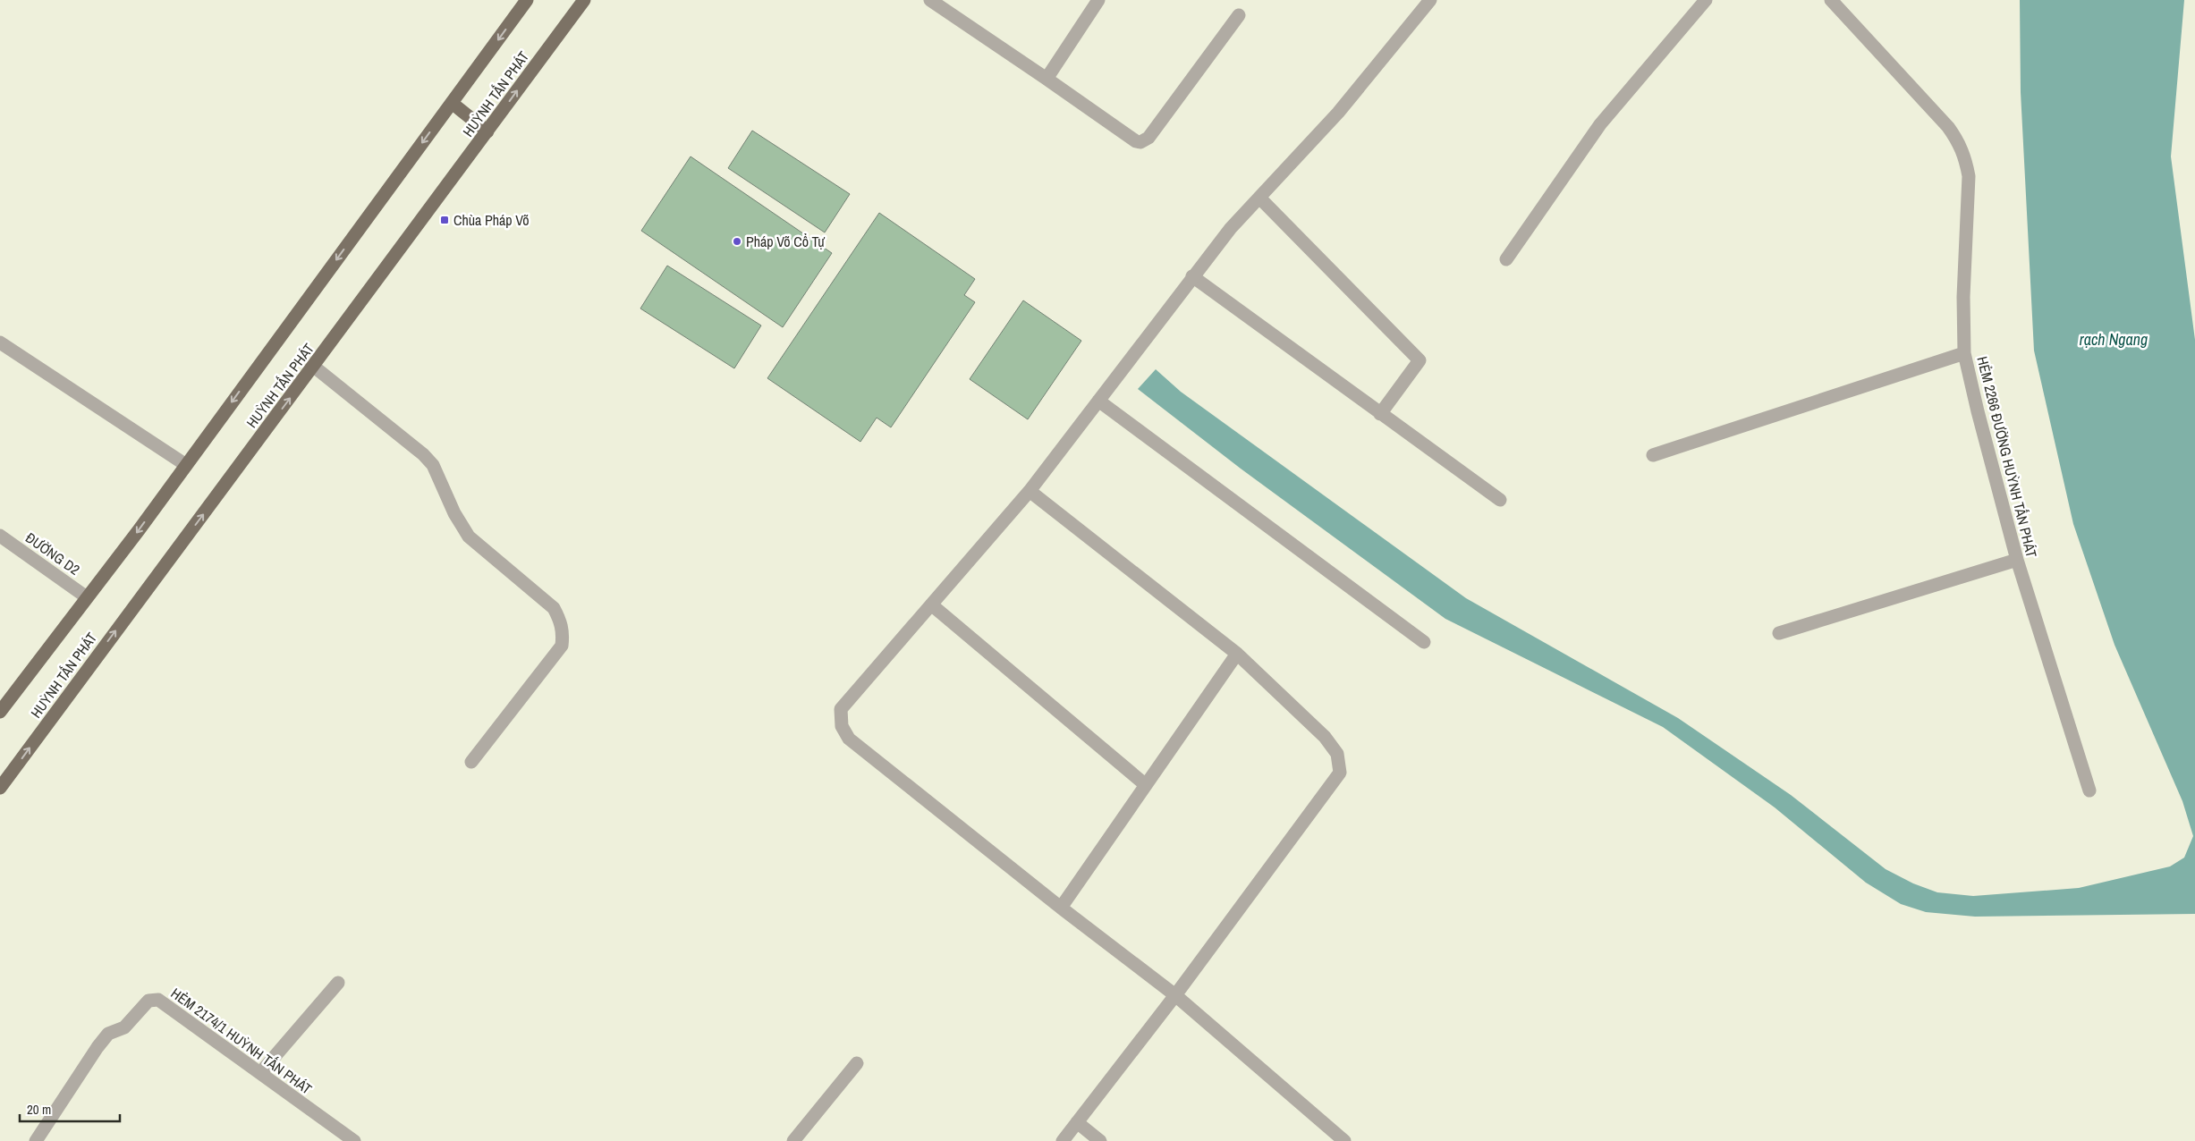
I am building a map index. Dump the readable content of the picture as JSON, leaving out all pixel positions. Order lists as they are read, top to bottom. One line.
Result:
{"streets":{"main road":["HUỲNH TẤN PHÁT"],"street":["HẺM 2266 ĐƯỜNG HUỲNH TẤN PHÁT","ĐƯỜNG D2","HẺM 2174/1 HUỲNH TẤN PHÁT"]},"crossings":[["HUỲNH TẤN PHÁT","ĐƯỜNG D2"]],"water":["rạch Ngang"],"places":{"transit":["Chùa Pháp Võ"],"other":["Pháp Võ Cổ Tự"]},"scale_bar":"20 m"}
